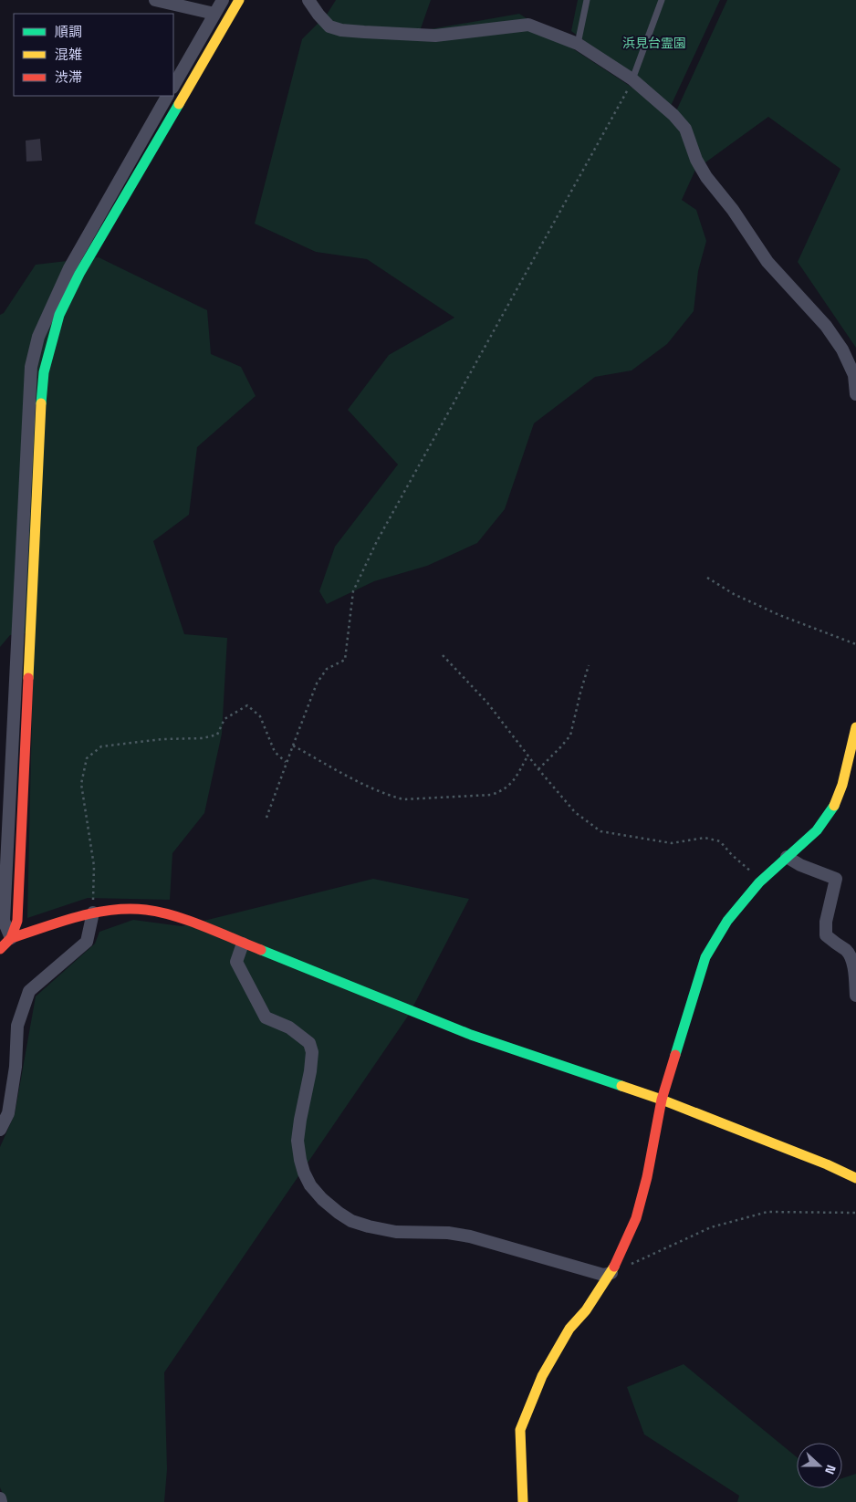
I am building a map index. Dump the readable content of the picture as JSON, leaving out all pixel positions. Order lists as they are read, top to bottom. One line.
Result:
{"parks":["浜見台霊園"],"legend":["順調","混雑","渋滞"],"north":"right"}
